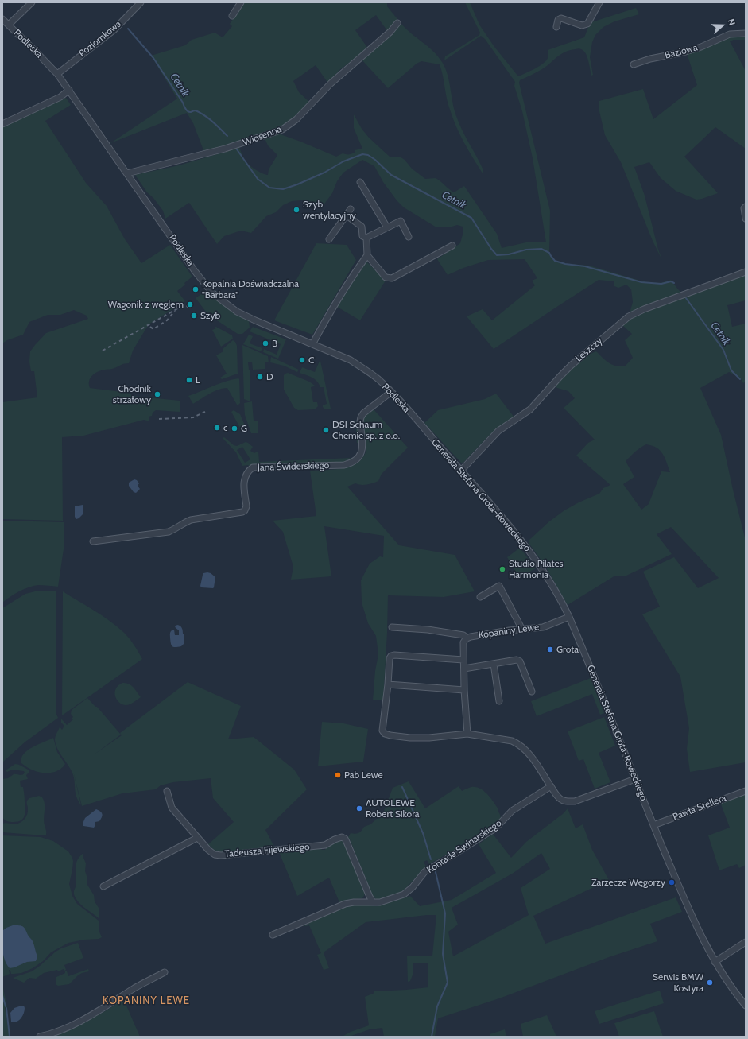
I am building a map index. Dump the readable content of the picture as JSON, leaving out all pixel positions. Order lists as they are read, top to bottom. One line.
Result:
{"streets":{"street":["Poziomkowa","Podleska","Baziowa","Wiosenna","Leszczy","Jana Świderskiego","Generała Stefana Grota-Roweckiego","Kopaniny Lewe","Pawła Stellera","Konrada Swinarskiego","Tadeusza Fijewskiego"]},"crossings":[["Poziomkowa","Podleska"],["Podleska","Wiosenna"],["Podleska","Jana Świderskiego"],["Podleska","Generała Stefana Grota-Roweckiego"],["Leszczy","Generała Stefana Grota-Roweckiego"],["Generała Stefana Grota-Roweckiego","Kopaniny Lewe"],["Generała Stefana Grota-Roweckiego","Pawła Stellera"],["Konrada Swinarskiego","Tadeusza Fijewskiego"]],"districts":["KOPANINY LEWE"],"water":["Cetnik"],"places":["Szyb wentylacyjny","Kopalnia Doświadczalna \"Barbara\"","Wagonik z węglem","Szyb","B","C","D","L","Chodnik strzałowy","c","G","DSI Schaum Chemie sp. z o.o.","Studio Pilates Harmonia","Grota","Pab Lewe","AUTOLEWE Robert Sikora","Zarzecze Węgorzy","Serwis BMW Kostyra"],"north":"right"}
